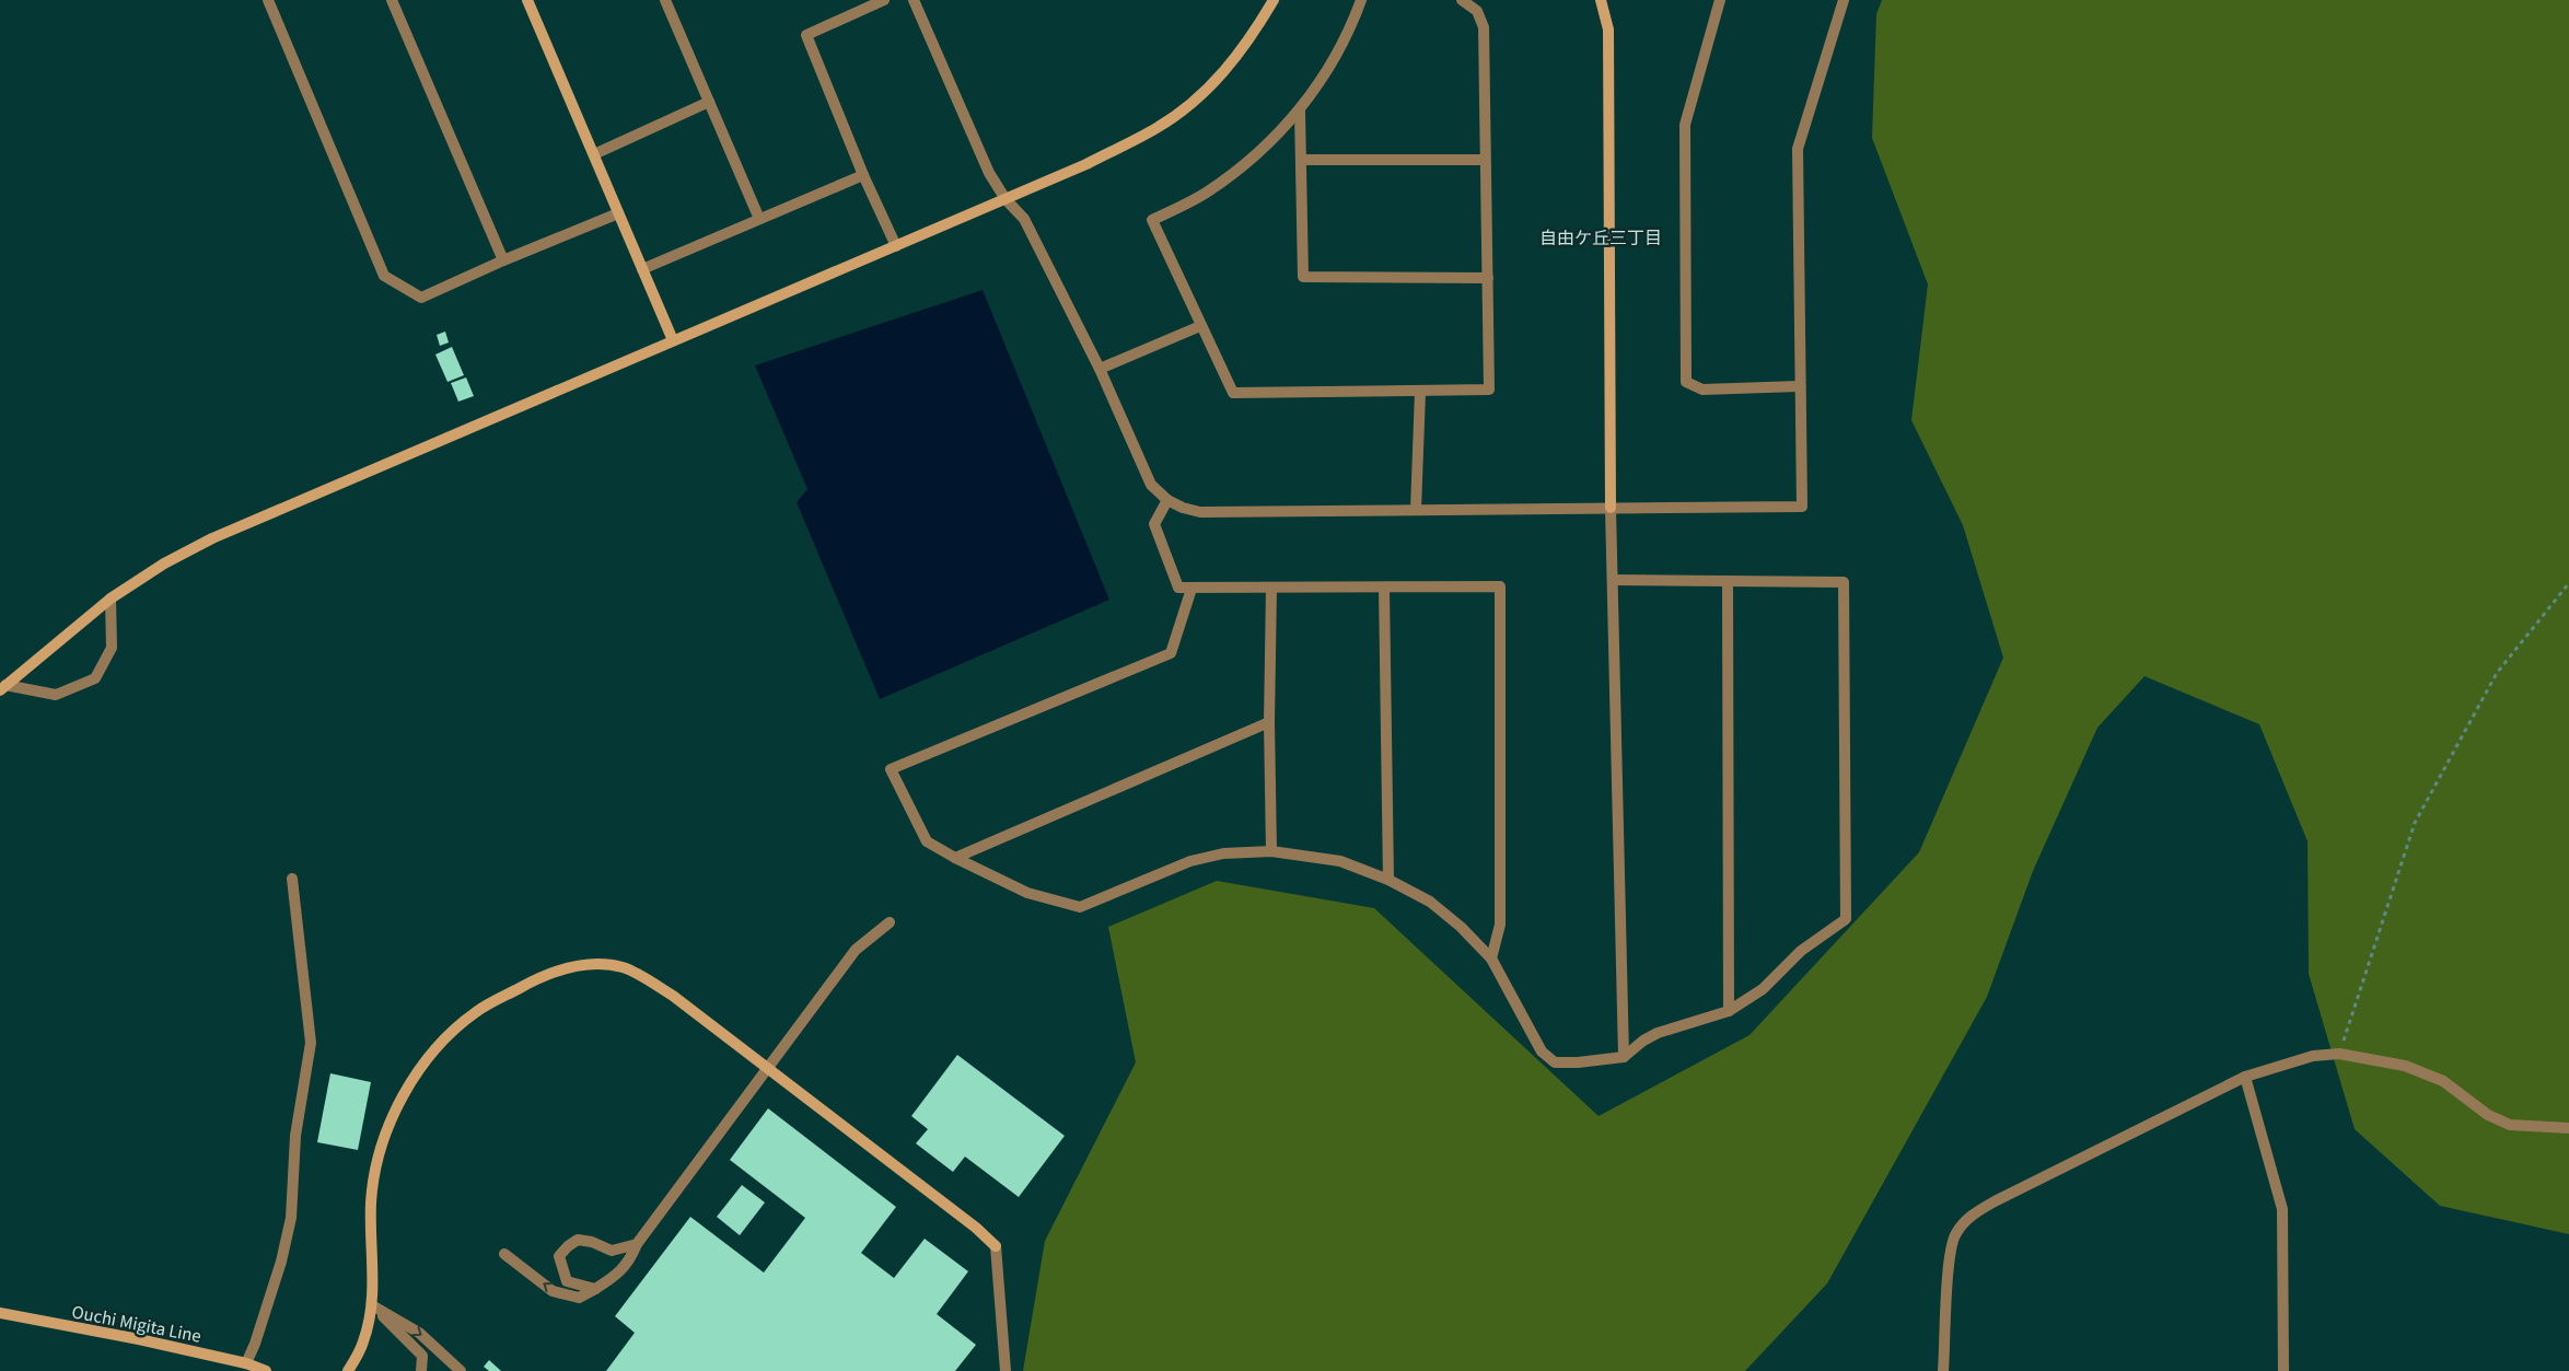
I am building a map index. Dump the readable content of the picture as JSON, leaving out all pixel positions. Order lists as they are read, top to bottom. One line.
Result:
{"streets":{"street":["Ouchi Migita Line"]},"districts":["自由ケ丘三丁目"]}
